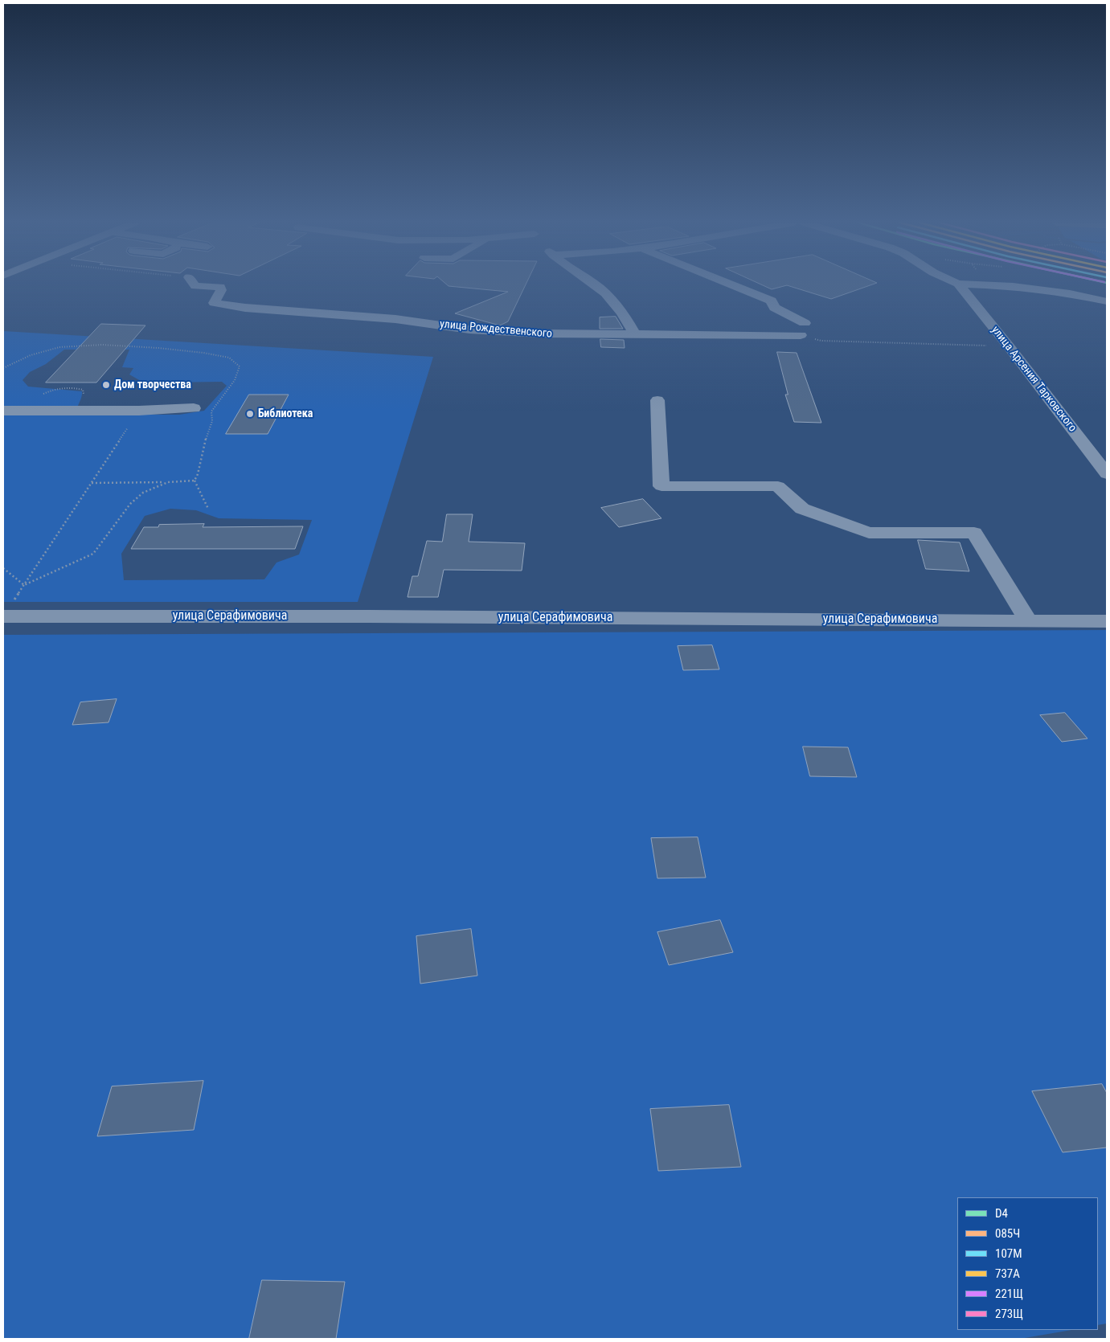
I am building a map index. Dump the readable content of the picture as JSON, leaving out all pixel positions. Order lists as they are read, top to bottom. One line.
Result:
{"streets":{"street":["улица Рождественского","улица Арсения Тарковского","улица Серафимовича"]},"places":["Дом творчества","Библиотека"],"legend":["D4","085Ч","107М","737А","221Щ","273Щ"]}
